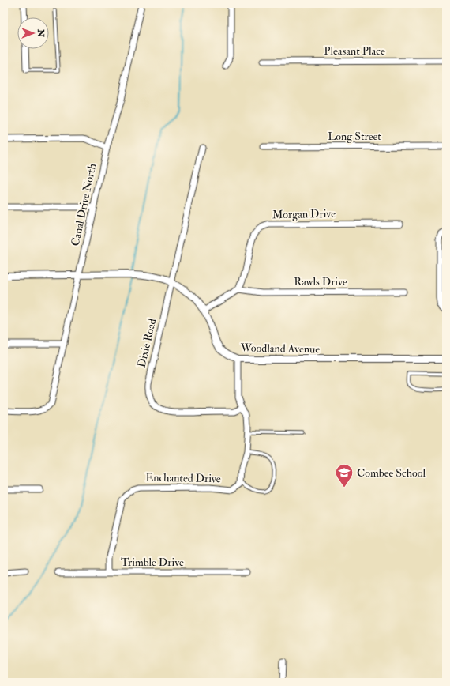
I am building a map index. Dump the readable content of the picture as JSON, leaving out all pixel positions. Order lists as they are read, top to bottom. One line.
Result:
{"streets":{"street":["Pleasant Place","Long Street","Canal Drive North","Morgan Drive","Rawls Drive","Dixie Road","Woodland Avenue","Enchanted Drive","Trimble Drive"]},"crossings":[["Canal Drive North","Woodland Avenue"],["Morgan Drive","Rawls Drive"],["Dixie Road","Woodland Avenue"],["Enchanted Drive","Trimble Drive"]],"places":{"school or university":["Combee School"]},"north":"right"}
